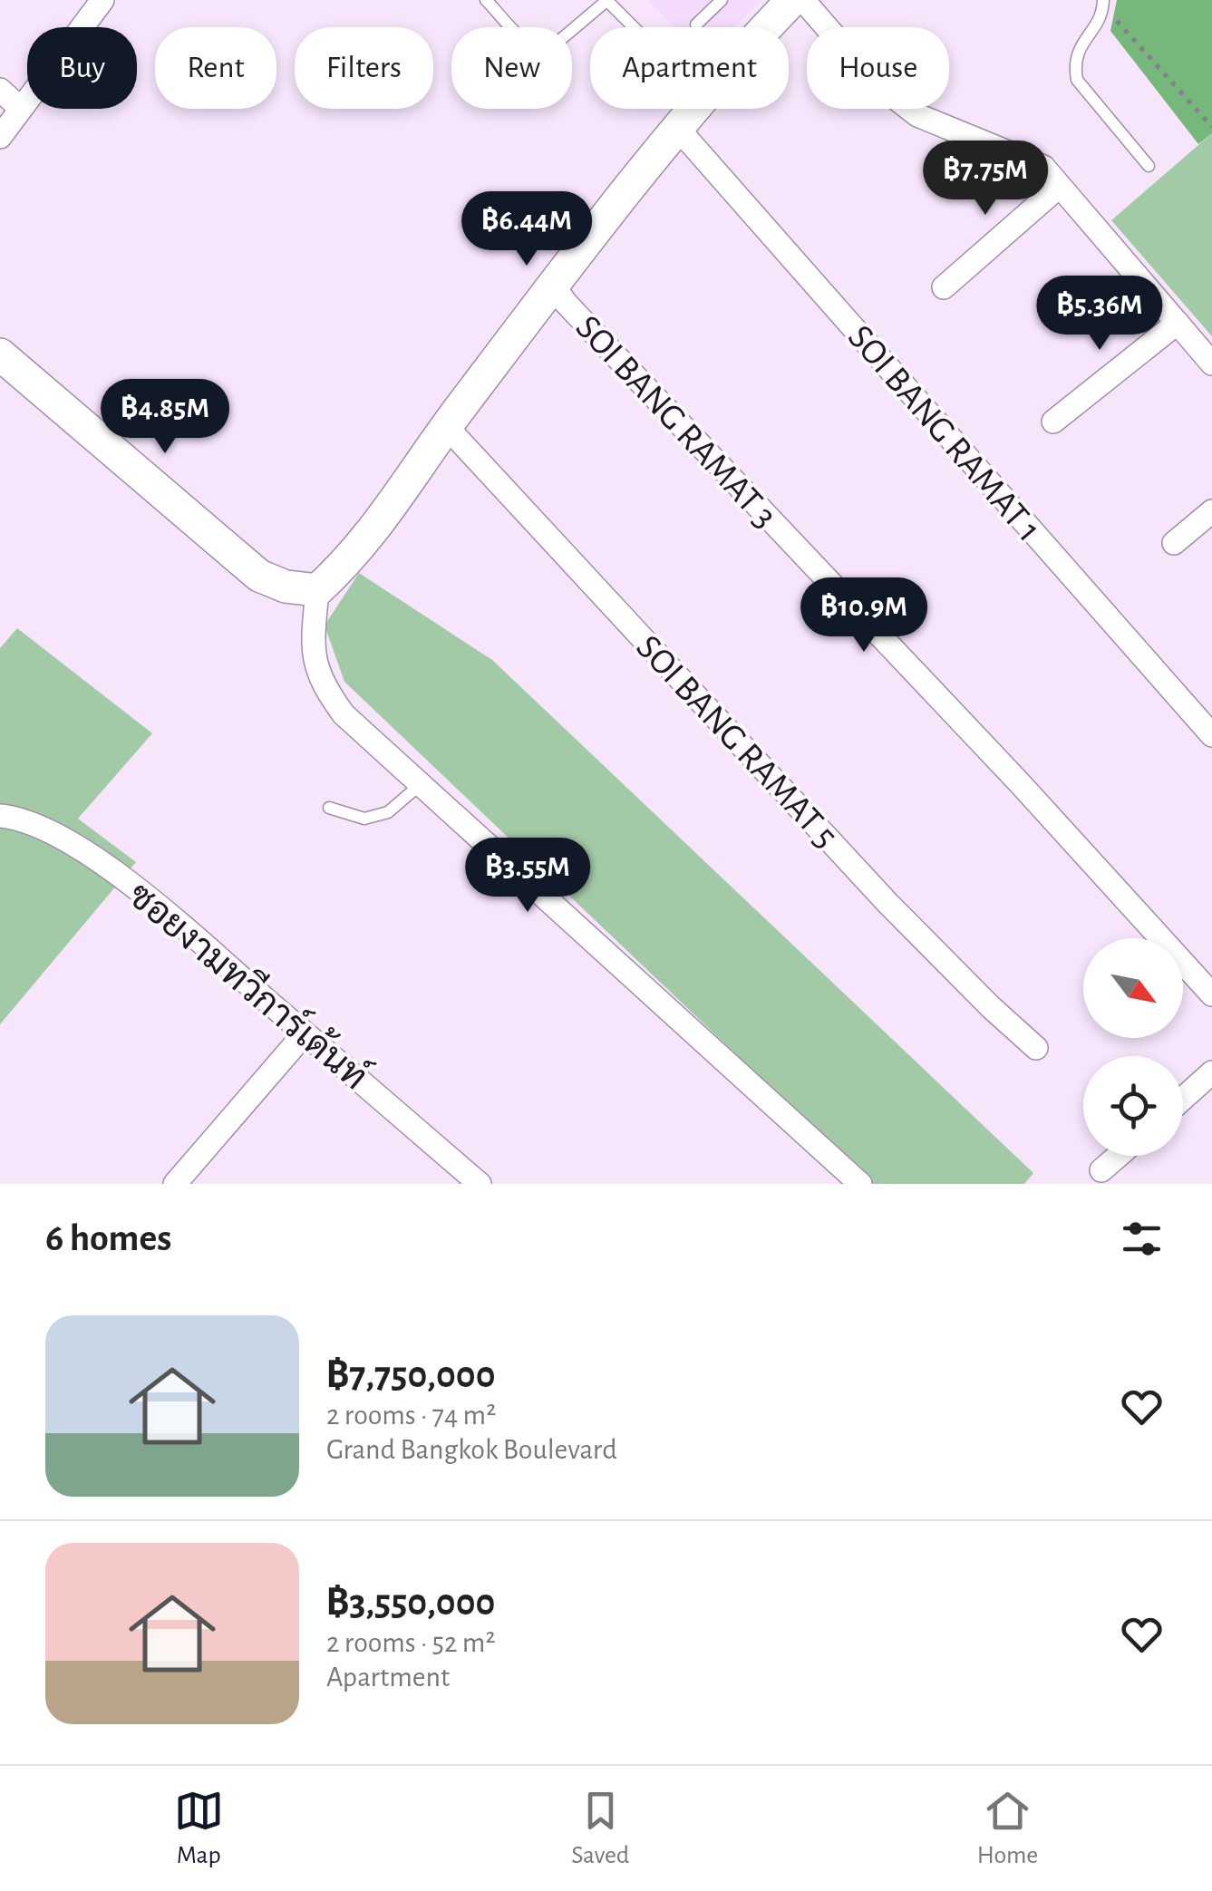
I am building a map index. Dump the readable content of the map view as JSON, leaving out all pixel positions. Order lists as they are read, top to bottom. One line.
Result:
{"streets":{"street":["SOI BANG RAMAT 3","SOI BANG RAMAT 1","SOI BANG RAMAT 5","ซอยงามทวีการ์เด้นท์"]},"north":"bottom right","page":{"chip":["Buy","Rent","Filters","New","Apartment","House"],"price":["฿7.75M","฿6.44M","฿5.36M","฿4.85M","฿10.9M","฿3.55M"],"heading":"6 homes","list":[{"name":"฿7,750,000","note":"2 rooms · 74 m² · Grand Bangkok Boulevard"},{"name":"฿3,550,000","note":"2 rooms · 52 m² · Apartment"}],"tabs":["Map","Saved","Home"]}}
